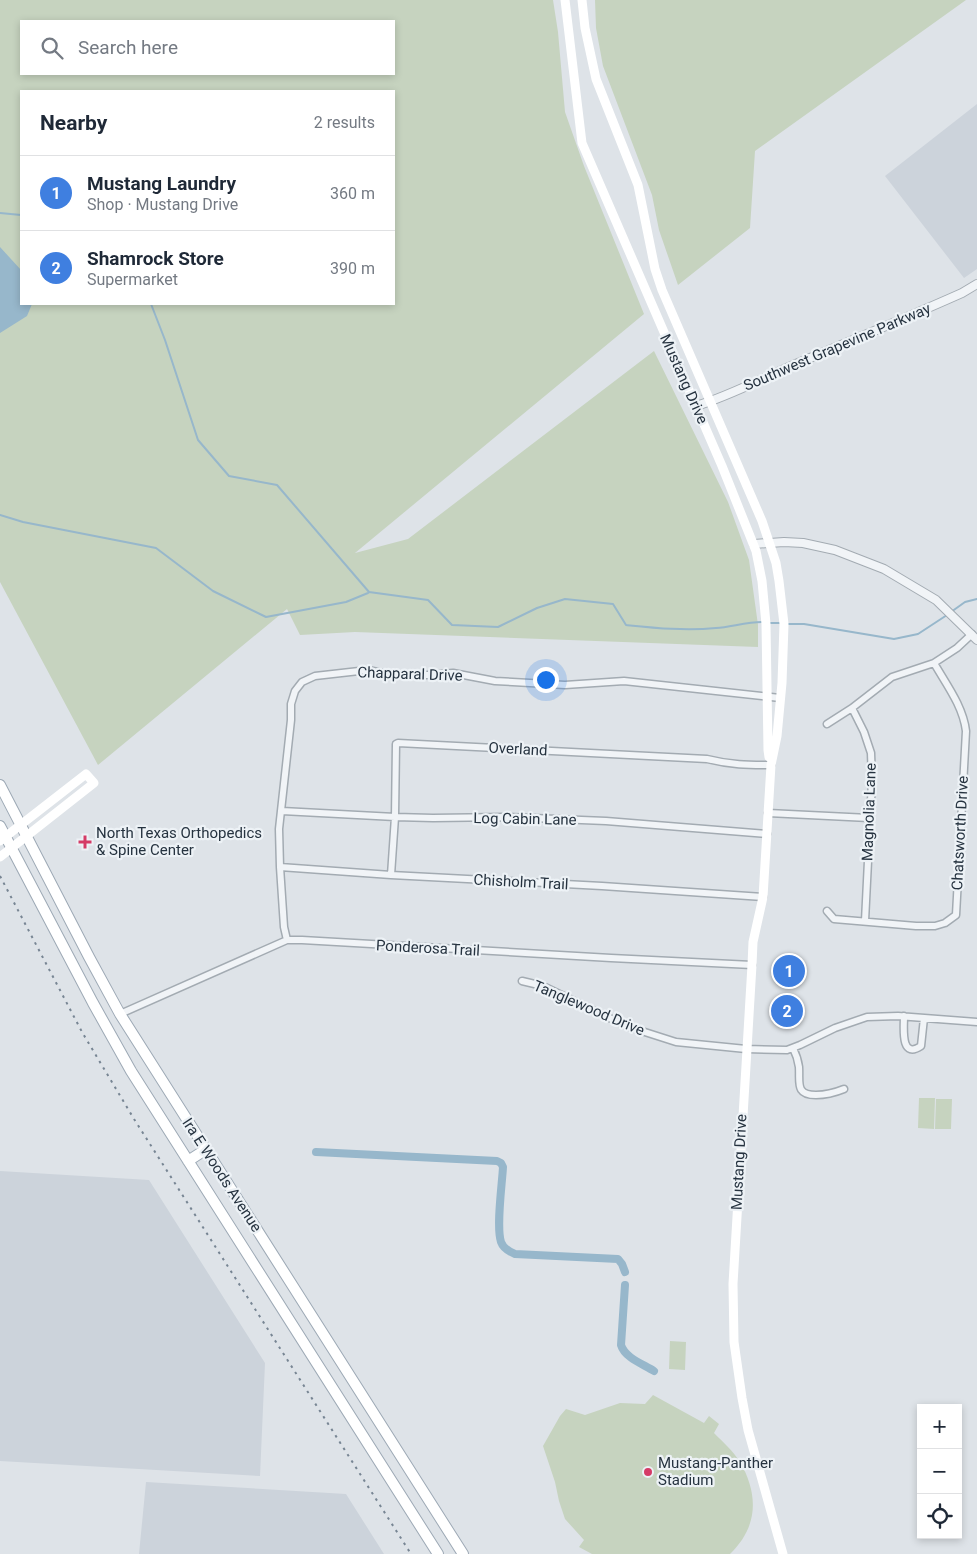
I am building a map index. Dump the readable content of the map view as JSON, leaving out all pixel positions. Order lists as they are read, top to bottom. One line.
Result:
{"streets":{"main road":["Mustang Drive","Ira E Woods Avenue"],"street":["Southwest Grapevine Parkway","Chapparal Drive","Overland","Magnolia Lane","Log Cabin Lane","Chatsworth Drive","Chisholm Trail","Ponderosa Trail","Tanglewood Drive"]},"crossings":[["Southwest Grapevine Parkway","Mustang Drive"],["Mustang Drive","Chapparal Drive"],["Mustang Drive","Overland"],["Mustang Drive","Log Cabin Lane"],["Mustang Drive","Chisholm Trail"],["Mustang Drive","Ponderosa Trail"],["Mustang Drive","Tanglewood Drive"],["Chapparal Drive","Log Cabin Lane"],["Chapparal Drive","Chisholm Trail"],["Chapparal Drive","Ponderosa Trail"],["Overland","Log Cabin Lane"],["Overland","Chisholm Trail"],["Magnolia Lane","Chatsworth Drive"],["Ponderosa Trail","Ira E Woods Avenue"]],"places":{"health":["North Texas Orthopedics & Spine Center"],"other":["Mustang-Panther Stadium"]},"page":{"search":"Search here","heading":["Nearby","2 results"],"list":[{"mark":"1","name":"Mustang Laundry","note":"Shop · Mustang Drive","value":"360 m"},{"mark":"2","name":"Shamrock Store","note":"Supermarket","value":"390 m"}],"pins":["1","2"],"map_buttons":["+","−"]}}
